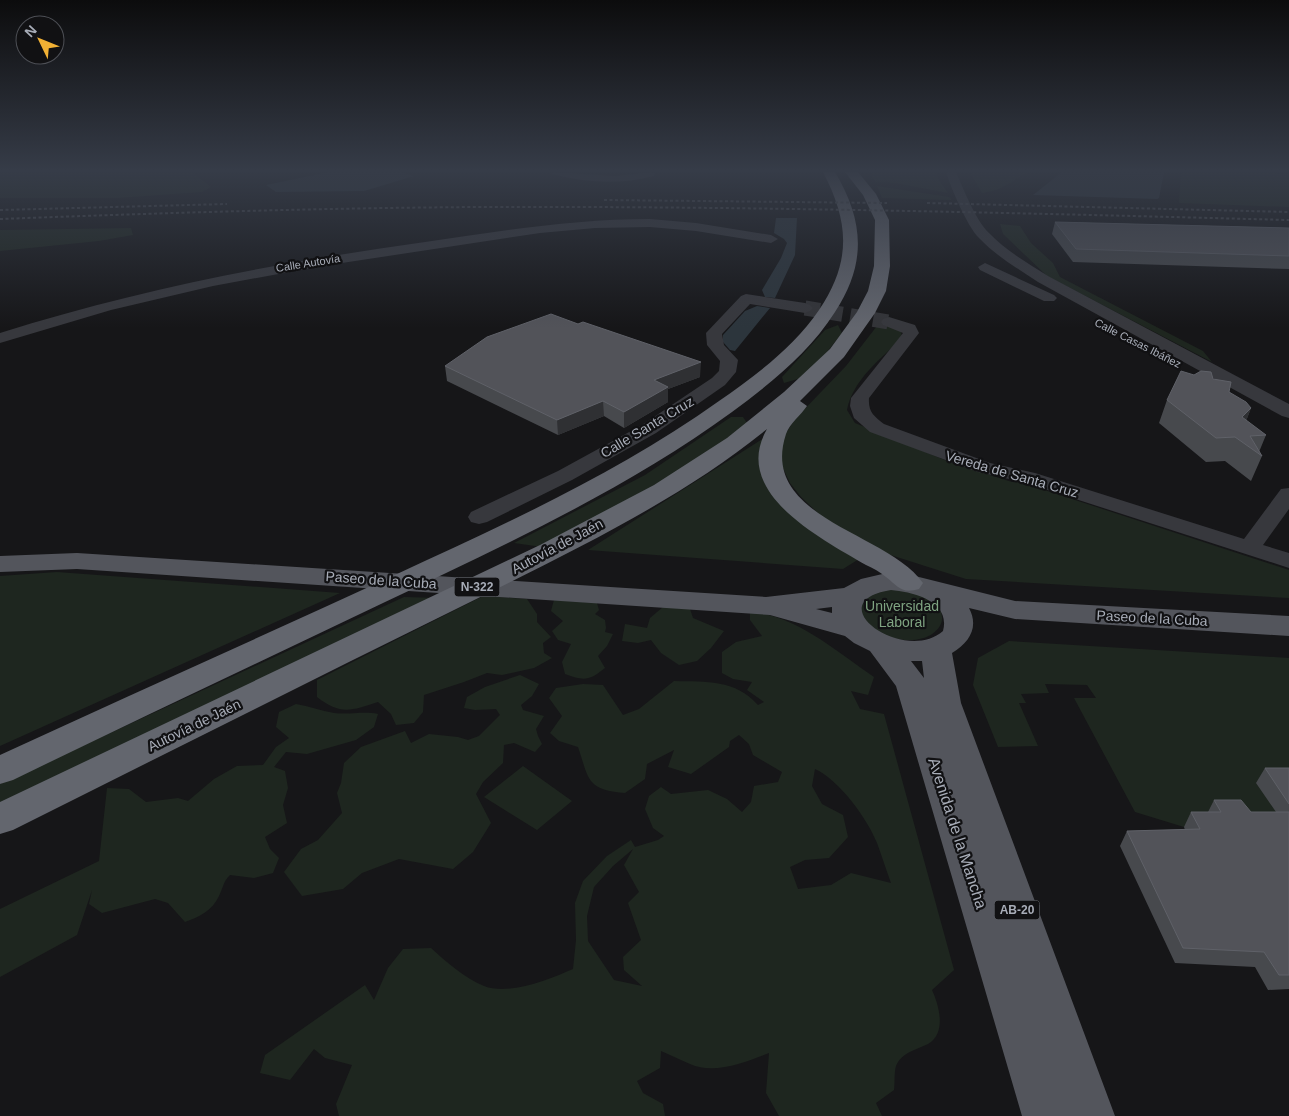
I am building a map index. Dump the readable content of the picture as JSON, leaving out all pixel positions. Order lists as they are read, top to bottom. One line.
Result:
{"streets":{"highway":["Autovía de Jaén","N-322"],"main road":["Paseo de la Cuba","Avenida de la Mancha","AB-20"],"street":["Calle Autovía","Calle Casas Ibáñez","Calle Santa Cruz","Vereda de Santa Cruz"]},"crossings":[["Paseo de la Cuba","Avenida de la Mancha"]],"parks":["Universidad Laboral"],"north":"top left"}
